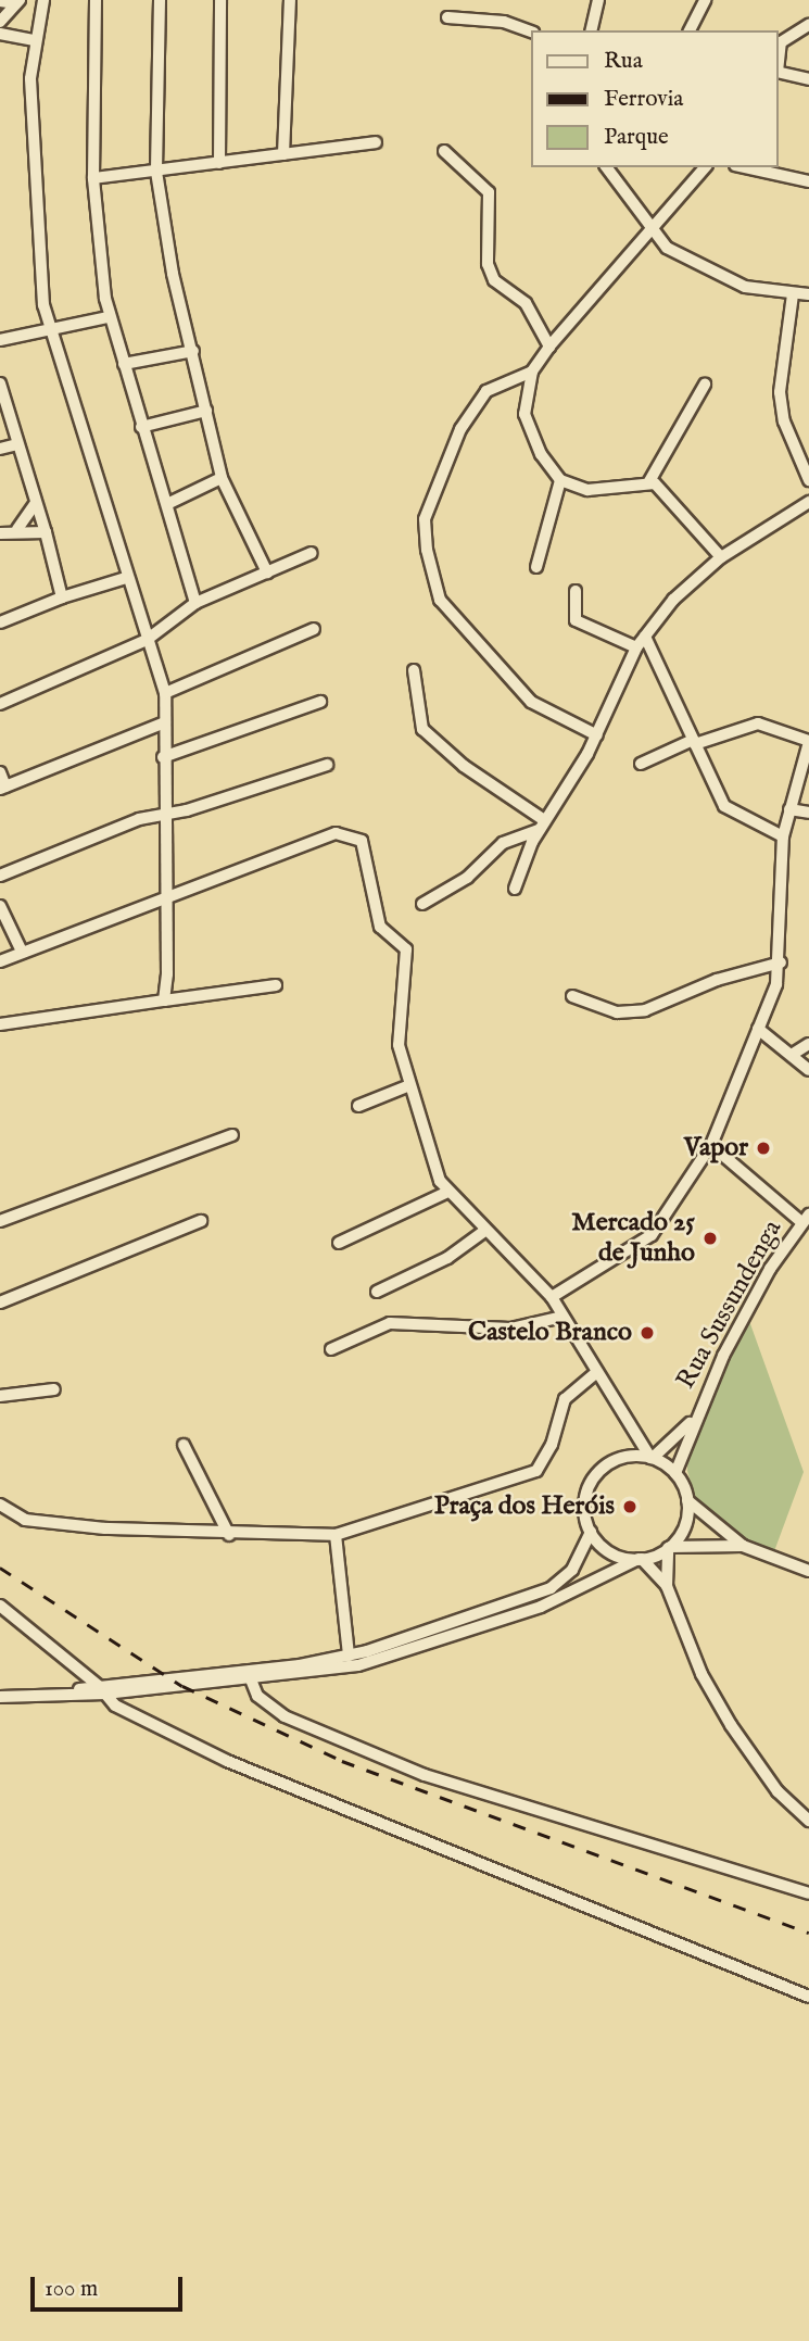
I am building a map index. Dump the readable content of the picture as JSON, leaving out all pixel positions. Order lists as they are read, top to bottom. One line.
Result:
{"streets":{"street":["Rua Sussundenga"]},"places":["Vapor","Mercado 25 de Junho","Castelo Branco","Praça dos Heróis"],"legend":["Rua","Ferrovia","Parque"],"scale_bar":"100 m"}
